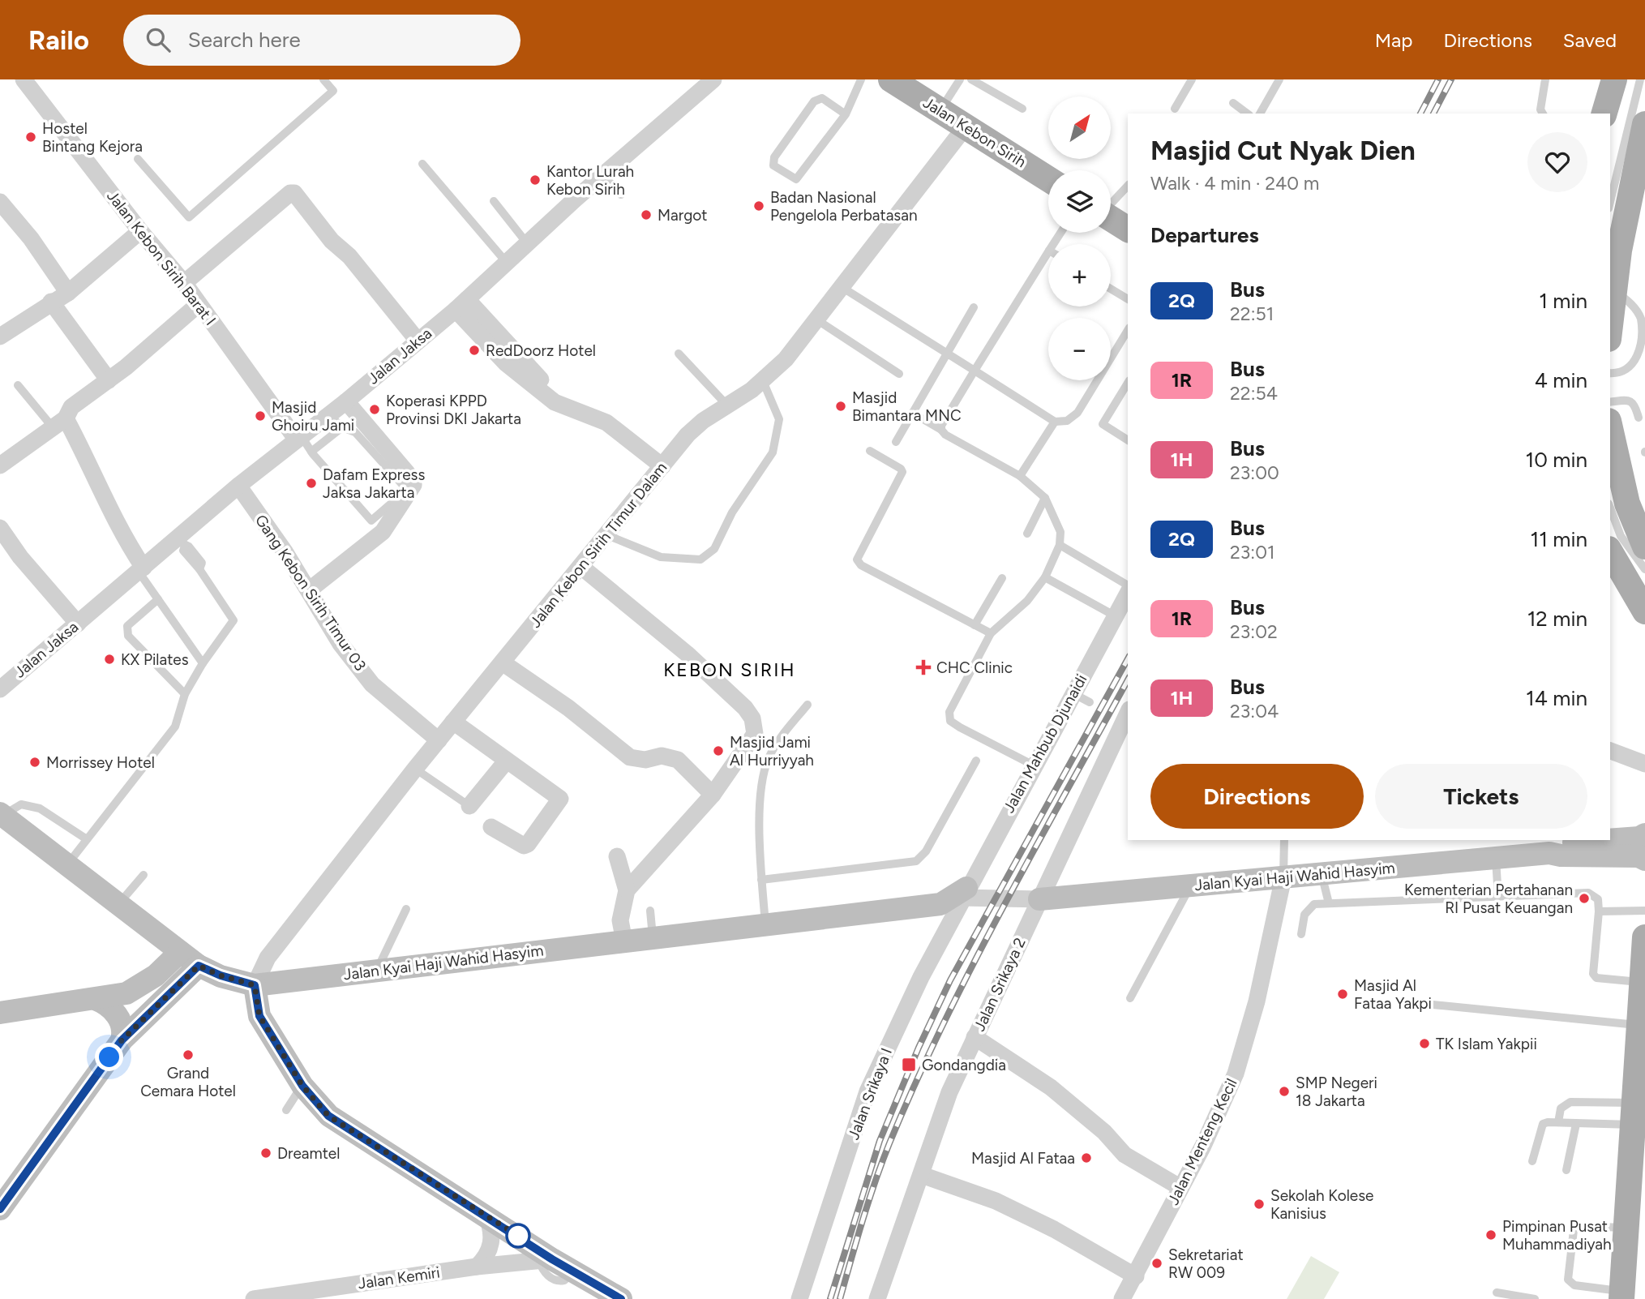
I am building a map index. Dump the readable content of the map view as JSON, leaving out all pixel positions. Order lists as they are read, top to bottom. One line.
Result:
{"streets":{"main road":["Jalan Kebon Sirih"],"street":["Jalan Kebon Sirih Barat I","Jalan Jaksa","Jalan Kebon Sirih Timur Dalam","Gang Kebon Sirih Timur 03","Jalan Mahbub Djunaidi","Jalan Kyai Haji Wahid Hasyim","Jalan Srikaya 2","Jalan Srikaya I","Jalan Menteng Kecil","Jalan Kemiri"]},"crossings":[["Jalan Kebon Sirih","Jalan Kebon Sirih Timur Dalam"],["Jalan Kebon Sirih Barat I","Jalan Jaksa"],["Jalan Jaksa","Gang Kebon Sirih Timur 03"],["Jalan Kebon Sirih Timur Dalam","Gang Kebon Sirih Timur 03"],["Jalan Kebon Sirih Timur Dalam","Jalan Kyai Haji Wahid Hasyim"],["Jalan Mahbub Djunaidi","Jalan Kyai Haji Wahid Hasyim"],["Jalan Mahbub Djunaidi","Jalan Srikaya I"],["Jalan Kyai Haji Wahid Hasyim","Jalan Srikaya 2"],["Jalan Kyai Haji Wahid Hasyim","Jalan Srikaya I"],["Jalan Kyai Haji Wahid Hasyim","Jalan Menteng Kecil"]],"districts":["KEBON SIRIH"],"places":{"other":["Hostel Bintang Kejora","Kantor Lurah Kebon Sirih","Badan Nasional Pengelola Perbatasan","Margot","RedDoorz Hotel","Masjid Bimantara MNC","Koperasi KPPD Provinsi DKI Jakarta","Masjid Ghoiru Jami","Dafam Express Jaksa Jakarta","KX Pilates","Masjid Jami Al Hurriyyah","Morrissey Hotel","Kementerian Pertahanan RI Pusat Keuangan","Masjid Al Fataa Yakpi","TK Islam Yakpii","Grand Cemara Hotel","SMP Negeri 18 Jakarta","Dreamtel","Masjid Al Fataa","Sekolah Kolese Kanisius","Pimpinan Pusat Muhammadiyah","Sekretariat RW 009"],"health":["CHC Clinic"],"transit":["Gondangdia"]},"lines":["bus line 2Q"],"north":"top right","page":{"header":"Railo","search":"Search here","nav":["Map","Directions","Saved"],"map_buttons":["+","−"],"heading":[["Masjid Cut Nyak Dien","Walk · 4 min · 240 m"],"Departures"],"list":[{"mark":"2Q","name":"Bus","note":"22:51","value":"1 min"},{"mark":"1R","name":"Bus","note":"22:54","value":"4 min"},{"mark":"1H","name":"Bus","note":"23:00","value":"10 min"},{"mark":"2Q","name":"Bus","note":"23:01","value":"11 min"},{"mark":"1R","name":"Bus","note":"23:02","value":"12 min"},{"mark":"1H","name":"Bus","note":"23:04","value":"14 min"}],"buttons":["Directions","Tickets"]}}
